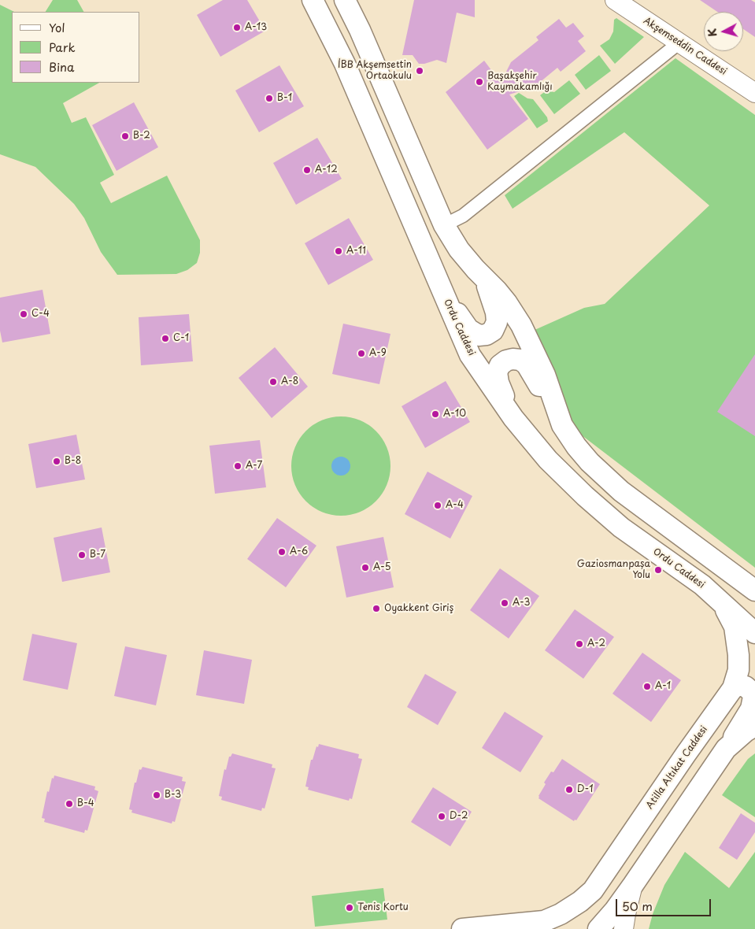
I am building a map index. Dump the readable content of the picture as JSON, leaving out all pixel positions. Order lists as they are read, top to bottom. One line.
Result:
{"streets":{"main road":["Ordu Caddesi","Atilla Altıkat Caddesi"],"street":["Akşemseddin Caddesi"]},"crossings":[["Ordu Caddesi","Atilla Altıkat Caddesi"]],"places":["A-13","İBB Akşemsettin Ortaokulu","Başakşehir Kaymakamlığı","B-1","B-2","A-12","A-11","C-4","C-1","A-9","A-8","A-10","B-8","A-7","A-4","A-6","B-7","A-5","Gaziosmanpaşa Yolu","A-3","Oyakkent Giriş","A-2","A-1","D-1","B-3","B-4","D-2","Tenis Kortu"],"legend":["Yol","Park","Bina"],"scale_bar":"50 m","north":"left"}
